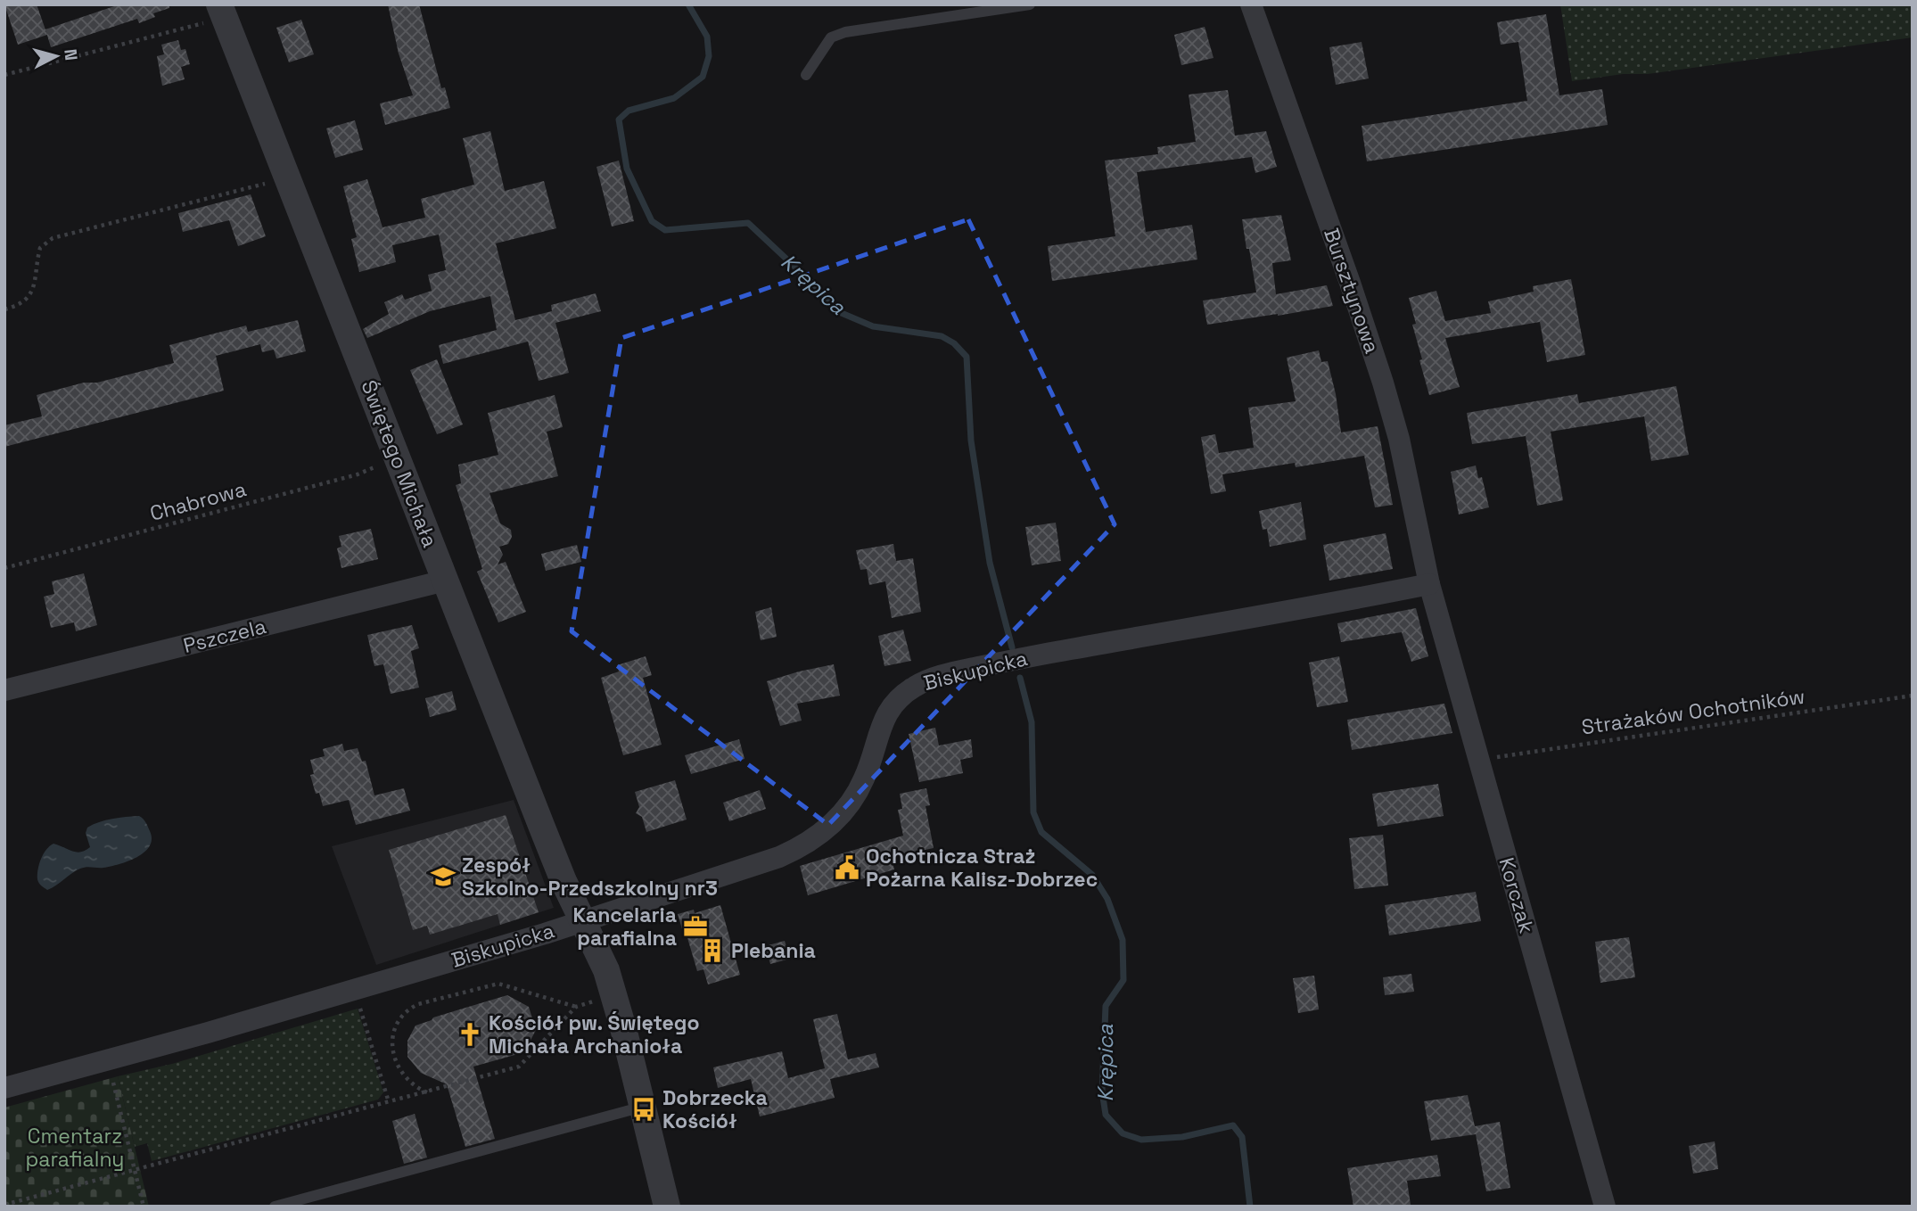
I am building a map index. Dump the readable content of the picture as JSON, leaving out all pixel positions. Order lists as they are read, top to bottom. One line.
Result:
{"streets":{"street":["Bursztynowa","Świętego Michała","Pszczela","Biskupicka","Korczak"],"path":["Chabrowa","Strażaków Ochotników"]},"crossings":[["Bursztynowa","Biskupicka"],["Bursztynowa","Korczak"],["Świętego Michała","Chabrowa"],["Świętego Michała","Pszczela"],["Świętego Michała","Biskupicka"],["Biskupicka","Korczak"],["Strażaków Ochotników","Korczak"]],"water":["Krępica"],"parks":["Cmentarz parafialny"],"places":{"public building":["Ochotnicza Straż Pożarna Kalisz-Dobrzec"],"school or university":["Zespół Szkolno-Przedszkolny nr3"],"office":["Kancelaria parafialna"],"building":["Plebania"],"church":["Kościół pw. Świętego Michała Archanioła"],"bus stop":["Dobrzecka Kościół"]},"north":"right"}
